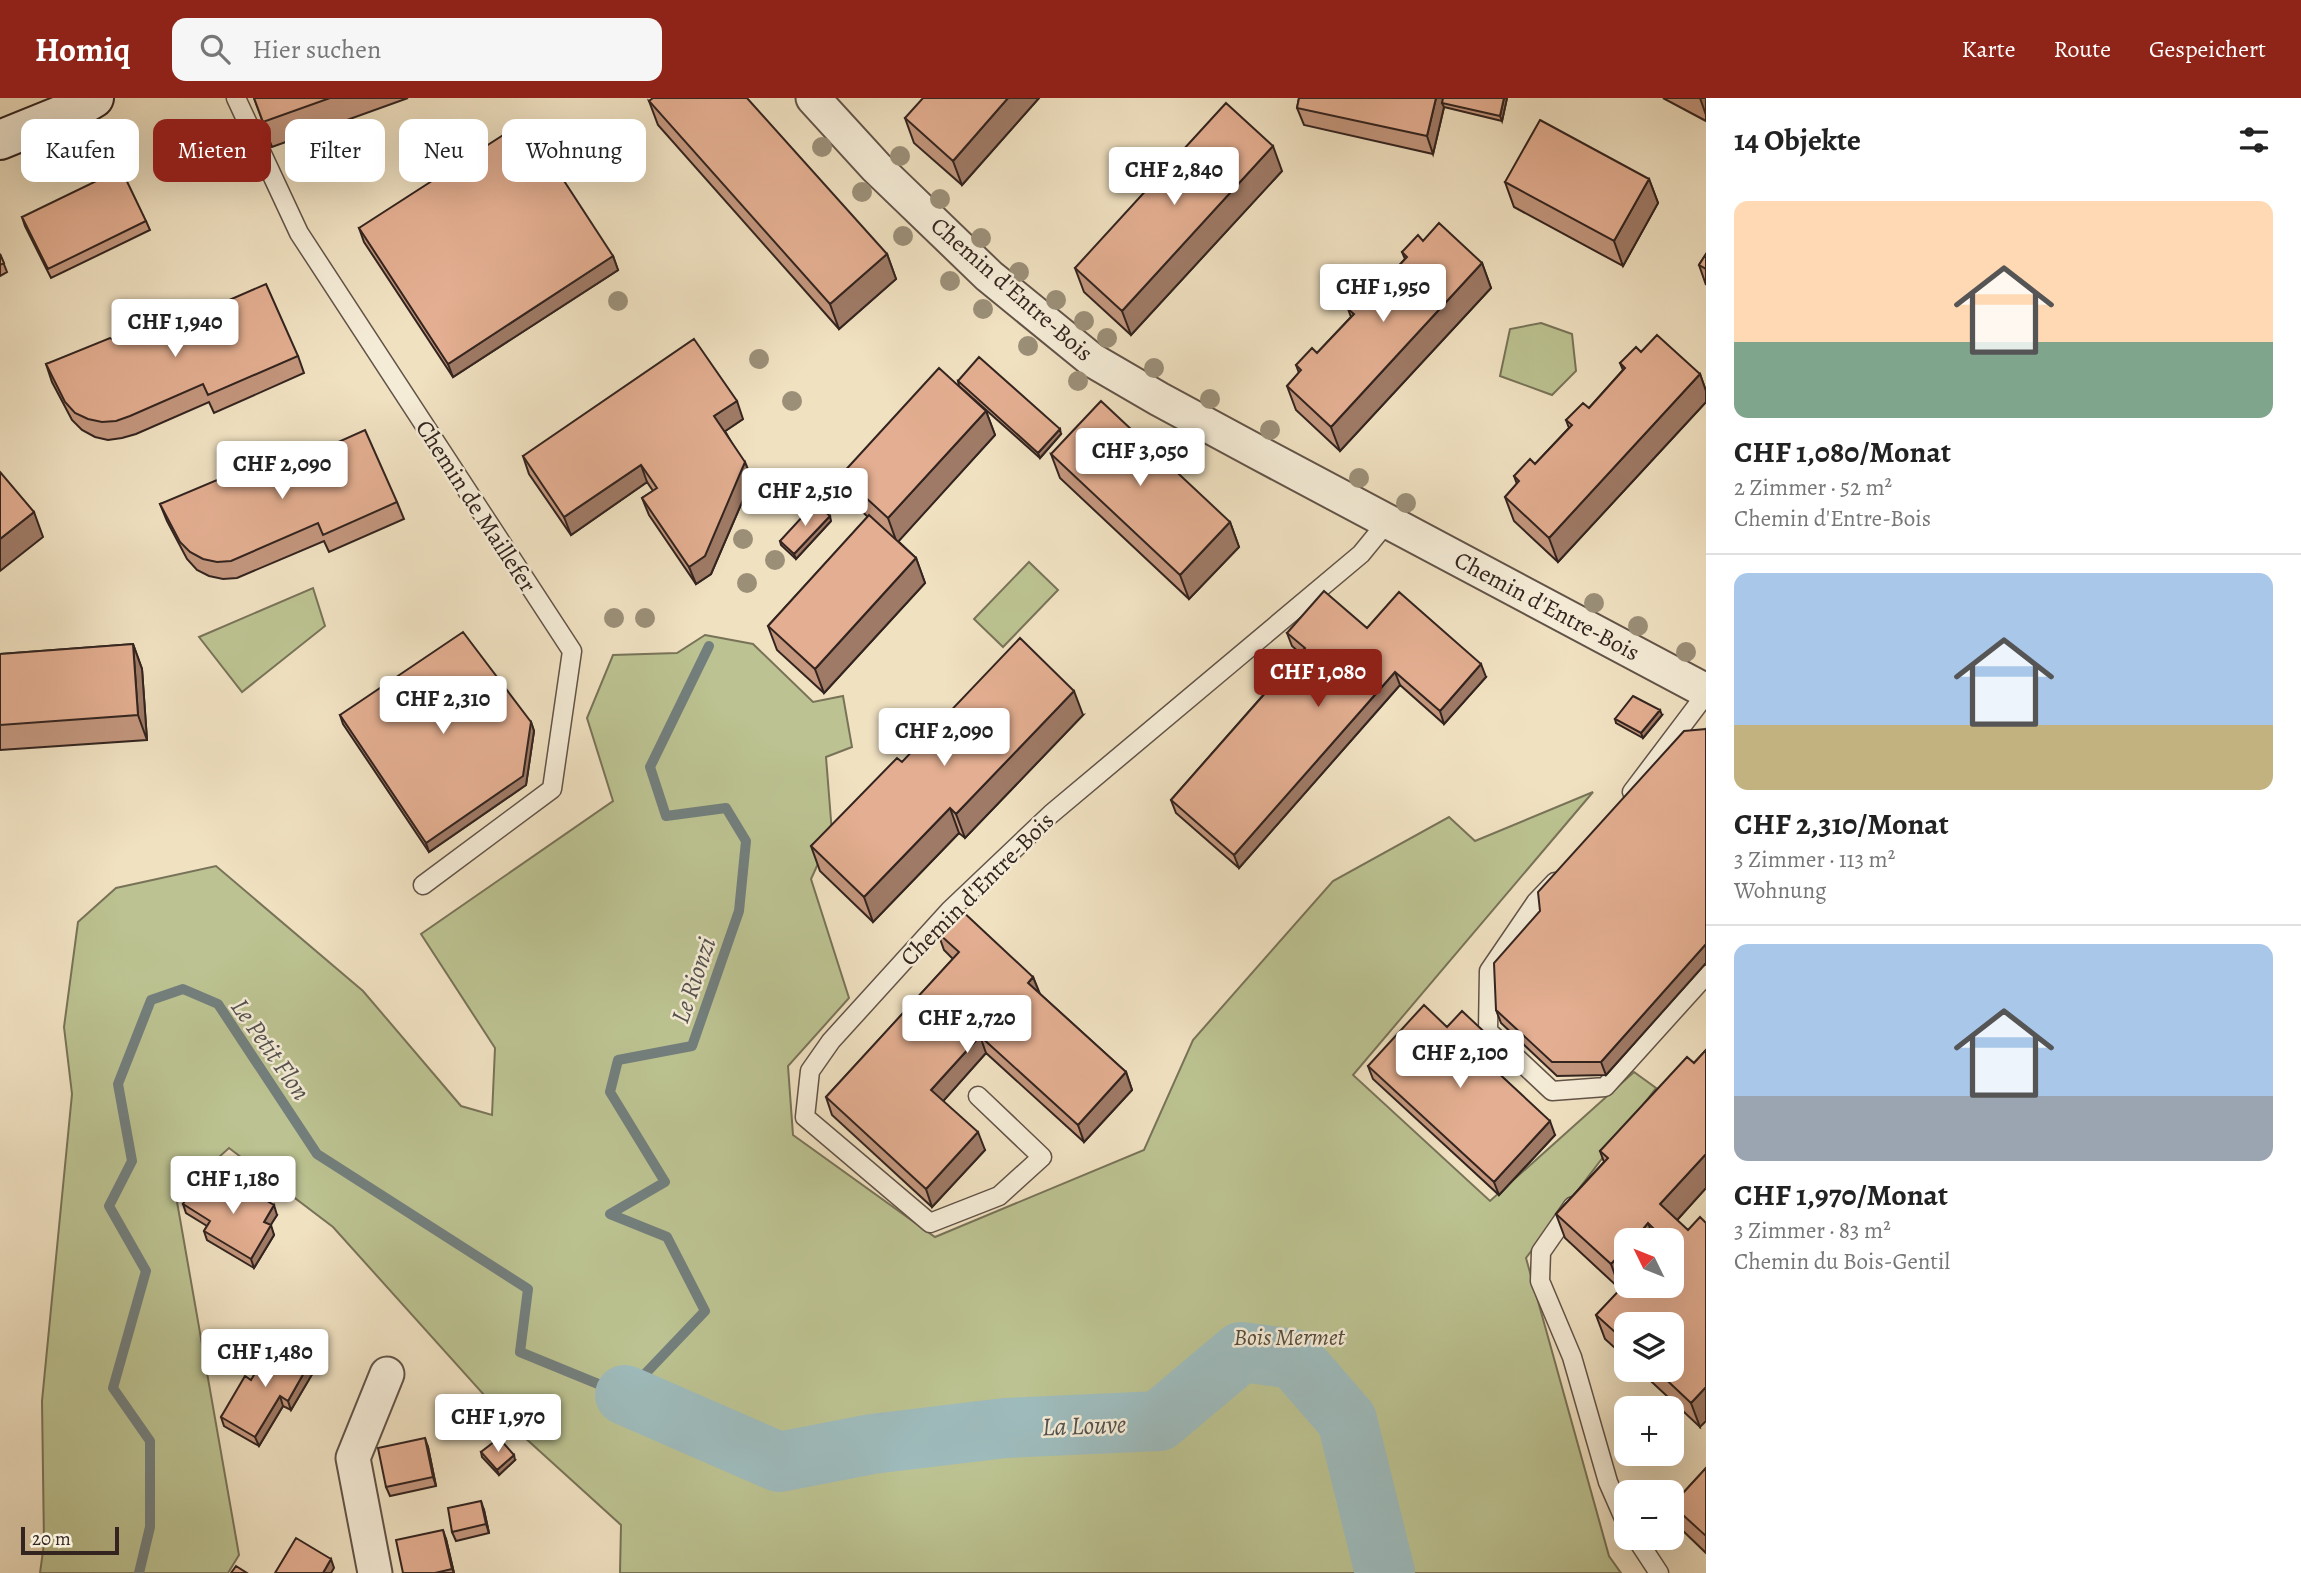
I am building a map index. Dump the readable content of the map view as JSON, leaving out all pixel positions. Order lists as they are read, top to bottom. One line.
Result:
{"streets":{"street":["Chemin d'Entre-Bois"],"lane":["Chemin de Maillefer"]},"water":["Le Rionzi","Le Petit Flon","La Louve"],"parks":["Bois Mermet"],"scale_bar":"20 m","north":"top left","page":{"header":"Homiq","search":"Hier suchen","nav":["Karte","Route","Gespeichert"],"heading":"14 Objekte","chip":["Kaufen","Mieten","Filter","Neu","Wohnung"],"price":["CHF 2,840","CHF 1,950","CHF 1,940","CHF 3,050","CHF 2,090","CHF 2,510","CHF 1,080","CHF 2,310","CHF 2,090","CHF 2,720","CHF 2,100","CHF 1,180","CHF 1,480","CHF 1,970"],"list":[{"name":"CHF 1,080/Monat","note":"2 Zimmer · 52 m² · Chemin d'Entre-Bois"},{"name":"CHF 2,310/Monat","note":"3 Zimmer · 113 m² · Wohnung"},{"name":"CHF 1,970/Monat","note":"3 Zimmer · 83 m² · Chemin du Bois-Gentil"}],"map_buttons":["+","−"],"scale":"20 m"}}
